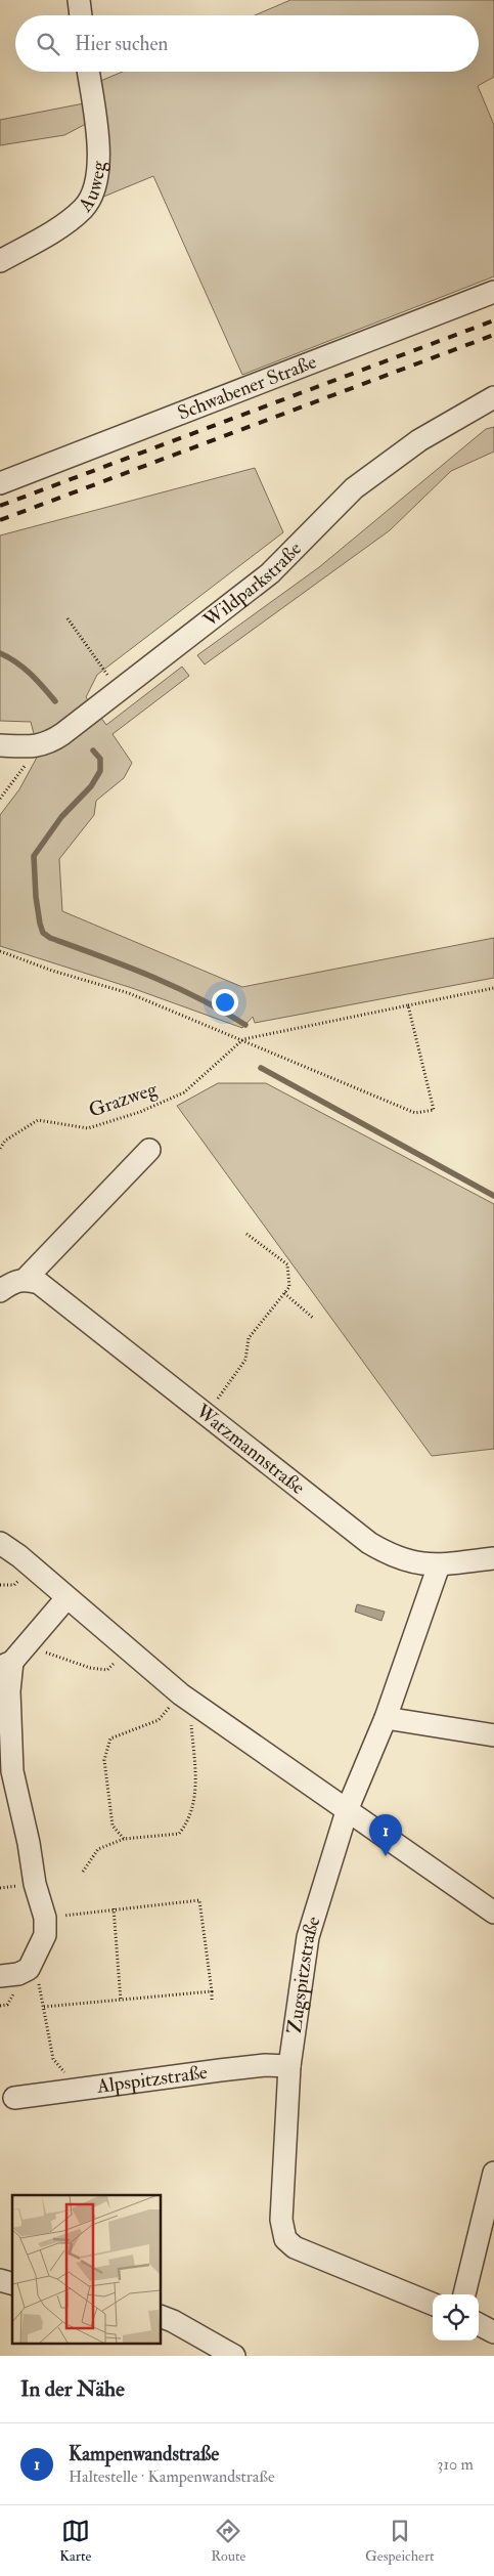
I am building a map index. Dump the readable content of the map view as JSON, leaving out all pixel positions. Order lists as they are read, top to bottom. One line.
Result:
{"streets":{"street":["Auweg","Schwabener Straße","Wildparkstraße","Watzmannstraße","Zugspitzstraße","Alpspitzstraße"],"path":["Grazweg"]},"crossings":[["Watzmannstraße","Zugspitzstraße"],["Zugspitzstraße","Alpspitzstraße"]],"page":{"search":"Hier suchen","pins":"1","heading":"In der Nähe","list":[{"mark":"1","name":"Kampenwandstraße","note":"Haltestelle · Kampenwandstraße","value":"310 m"}],"nav":["Karte","Route","Gespeichert"]}}
